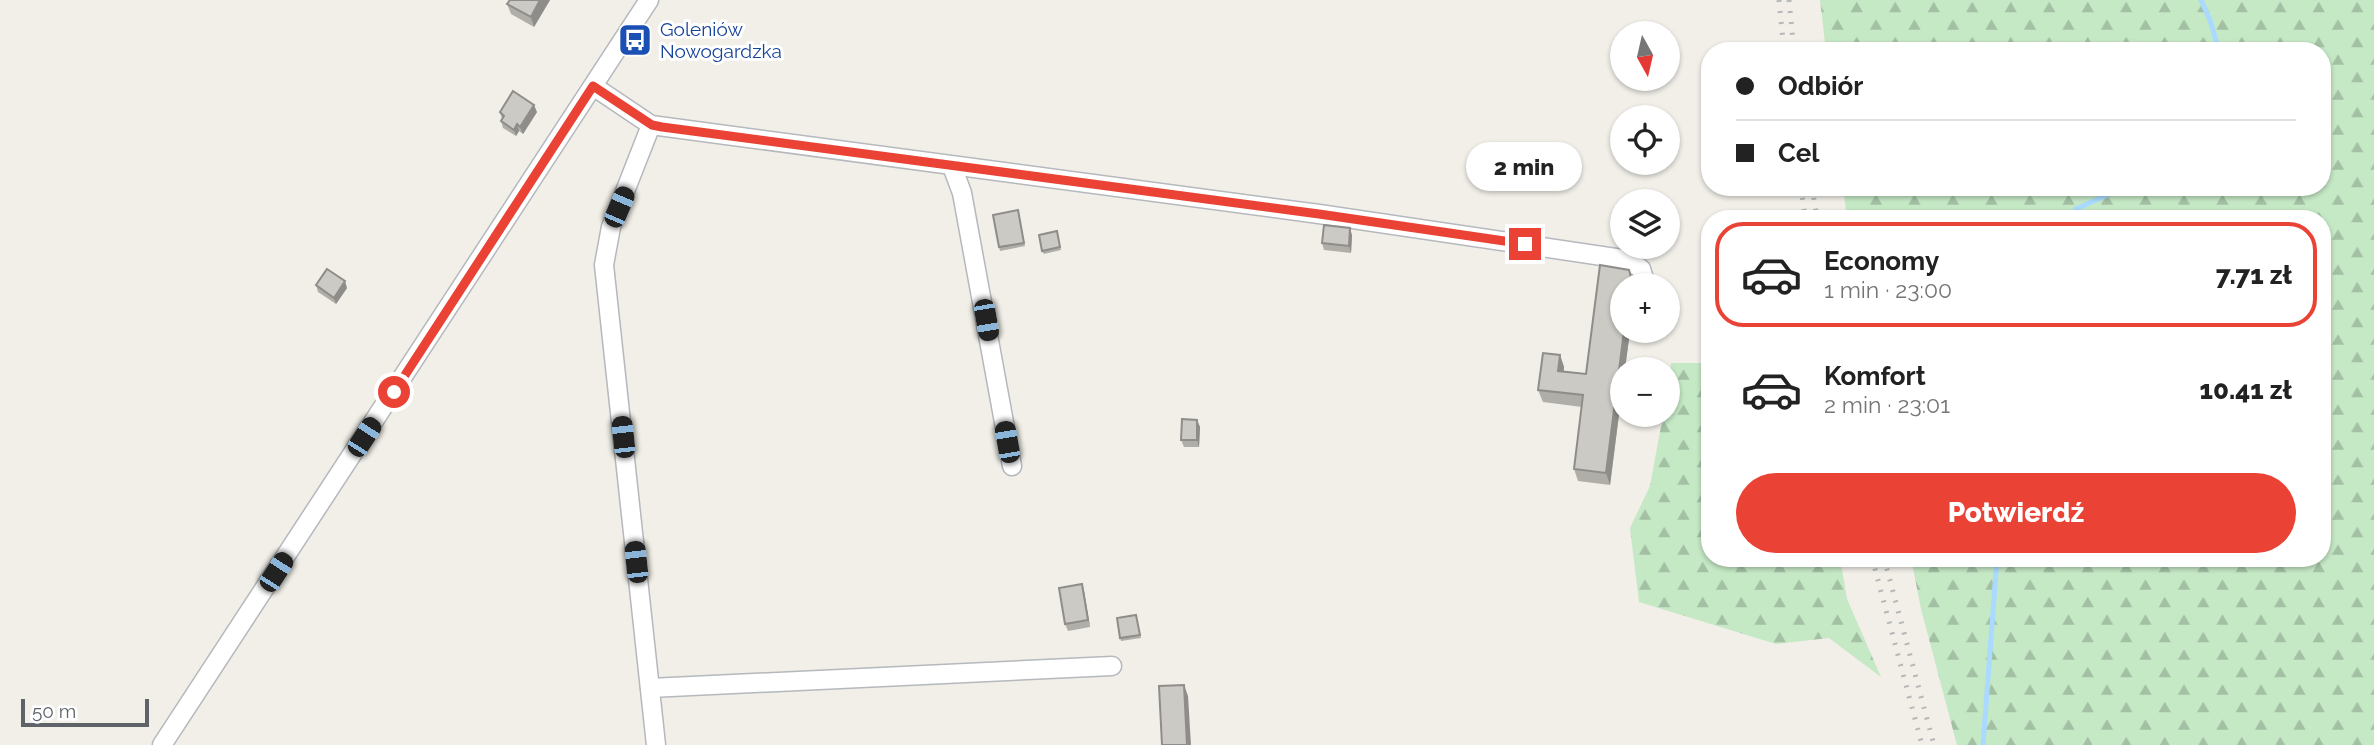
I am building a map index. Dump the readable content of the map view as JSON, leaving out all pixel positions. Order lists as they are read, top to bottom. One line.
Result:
{"places":{"bus stop":["Goleniów Nowogardzka"]},"scale_bar":"50 m","north":"bottom","page":{"map_buttons":["+","−"],"banner":["Odbiór","Cel"],"bubble":"2 min","list":[{"name":"Economy","note":"1 min · 23:00","value":"7.71 zł"},{"name":"Komfort","note":"2 min · 23:01","value":"10.41 zł"}],"buttons":"Potwierdź","scale":"50 m"}}
